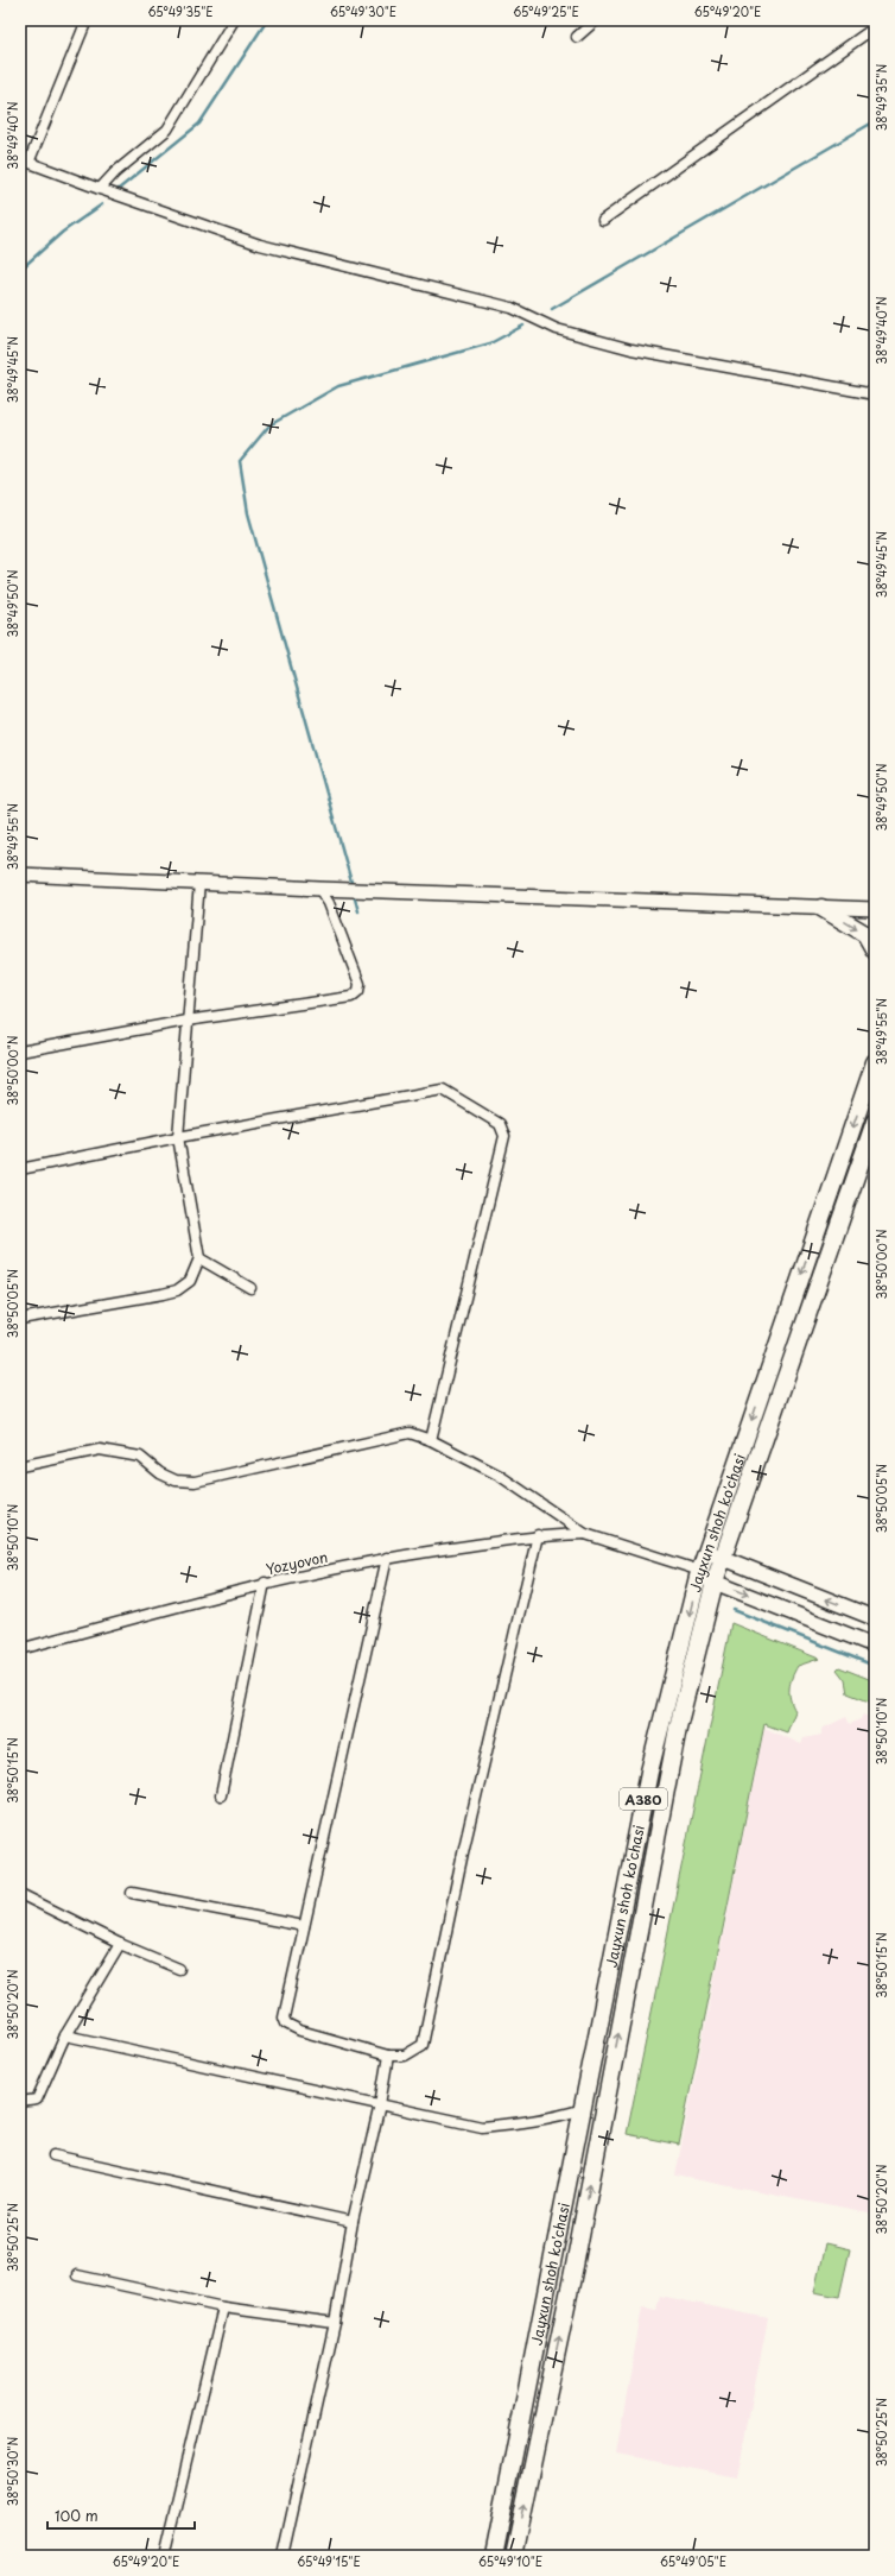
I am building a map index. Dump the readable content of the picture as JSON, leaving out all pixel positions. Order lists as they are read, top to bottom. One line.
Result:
{"streets":{"highway":["Jayxun shoh ko'chasi","A380"],"street":["Yozyovon"]},"scale_bar":"100 m","coordinates":["65°49'35\"E","65°49'30\"E","65°49'25\"E","65°49'20\"E","38°49'35\"N","38°49'40\"N","38°49'45\"N","38°49'50\"N","38°49'55\"N","38°50'00\"N","38°50'05\"N","38°50'10\"N","38°50'15\"N","38°50'20\"N","38°50'25\"N","38°50'30\"N","65°49'15\"E","65°49'10\"E","65°49'05\"E"]}
